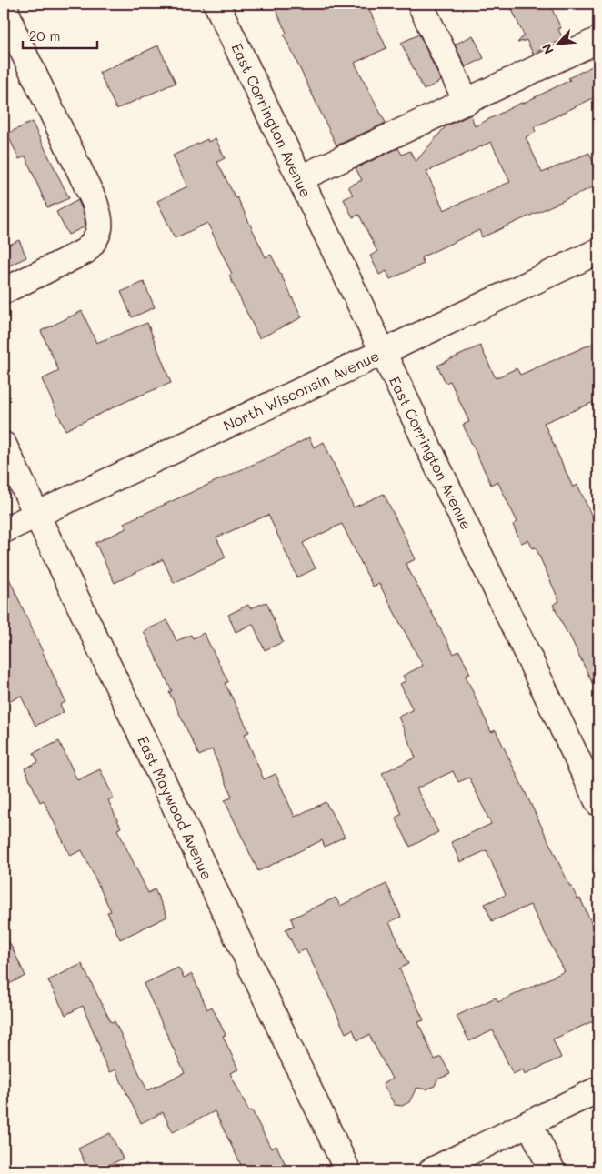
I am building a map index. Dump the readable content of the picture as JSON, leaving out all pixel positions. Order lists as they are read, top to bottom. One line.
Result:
{"streets":{"street":["East Corrington Avenue","North Wisconsin Avenue","East Maywood Avenue"]},"crossings":[["East Corrington Avenue","North Wisconsin Avenue"],["North Wisconsin Avenue","East Maywood Avenue"]],"scale_bar":"20 m","north":"bottom left"}
